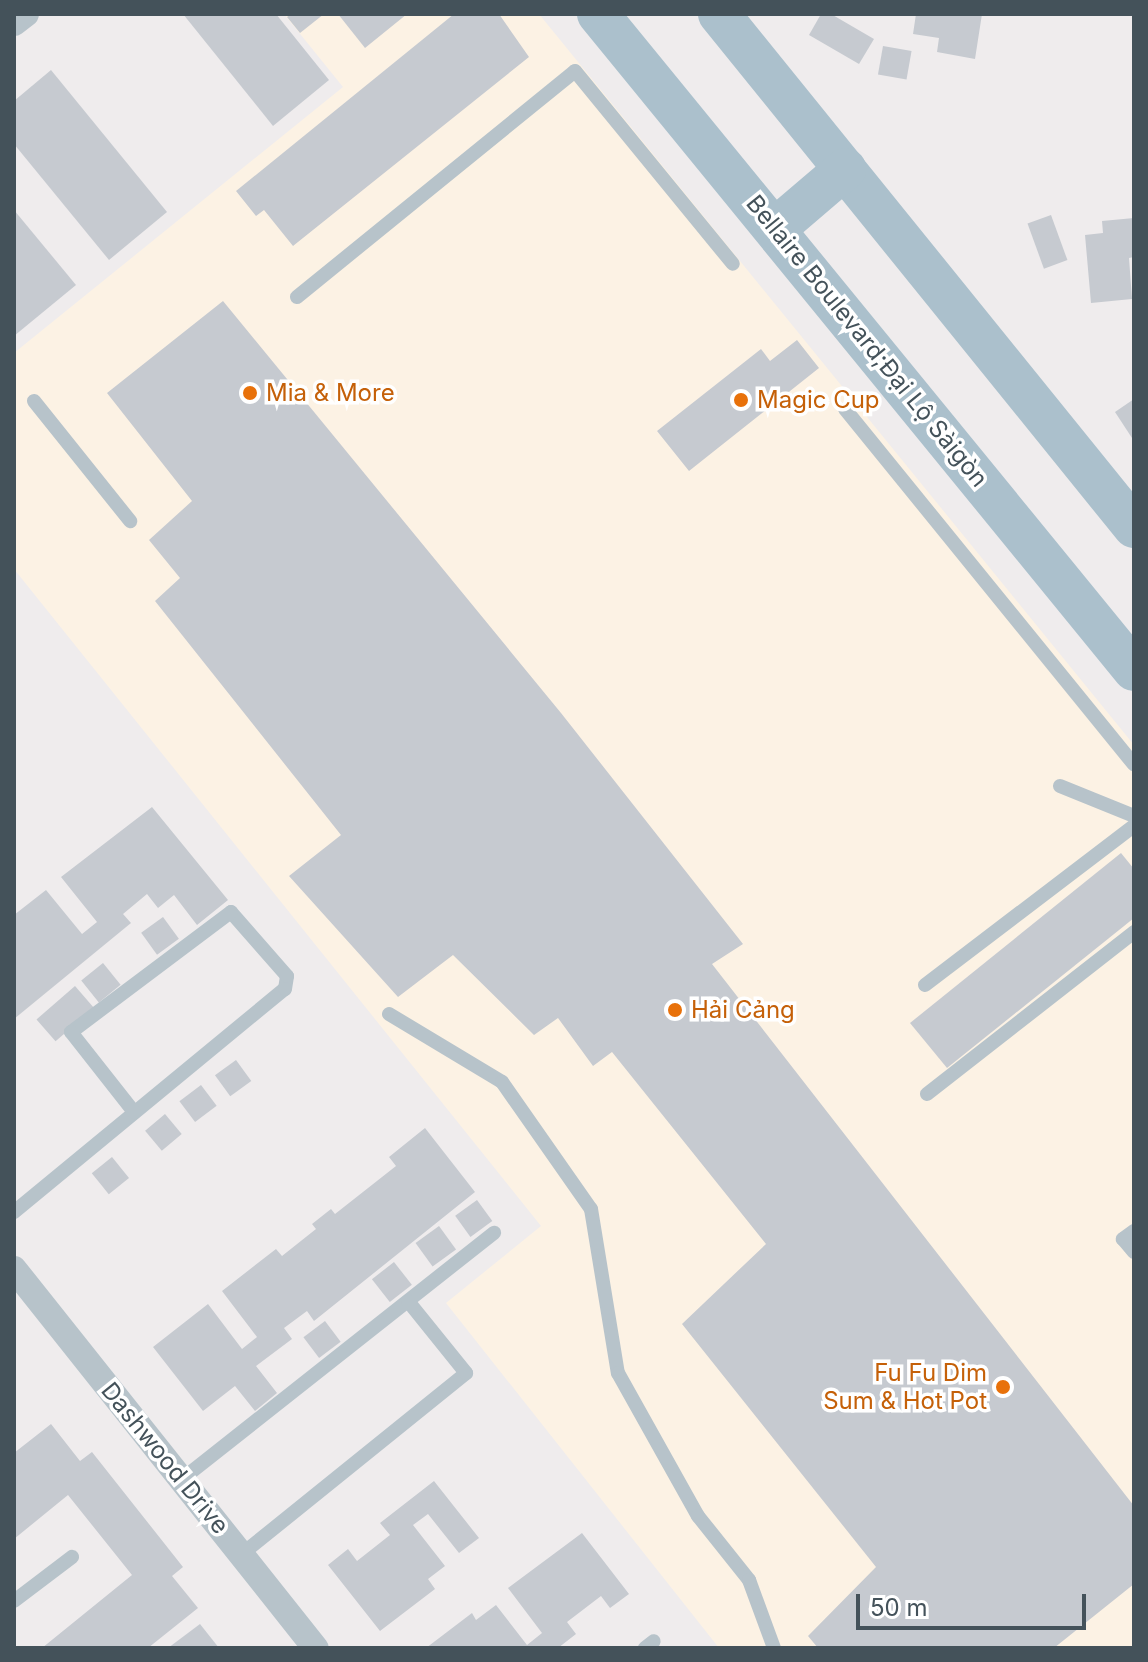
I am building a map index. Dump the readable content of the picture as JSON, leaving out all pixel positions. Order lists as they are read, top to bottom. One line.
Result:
{"streets":{"main road":["Bellaire Boulevard;Đại Lộ Sàigòn"],"street":["Dashwood Drive"]},"places":["Mia & More","Magic Cup","Hải Cảng","Fu Fu Dim Sum & Hot Pot"],"scale_bar":"50 m"}
